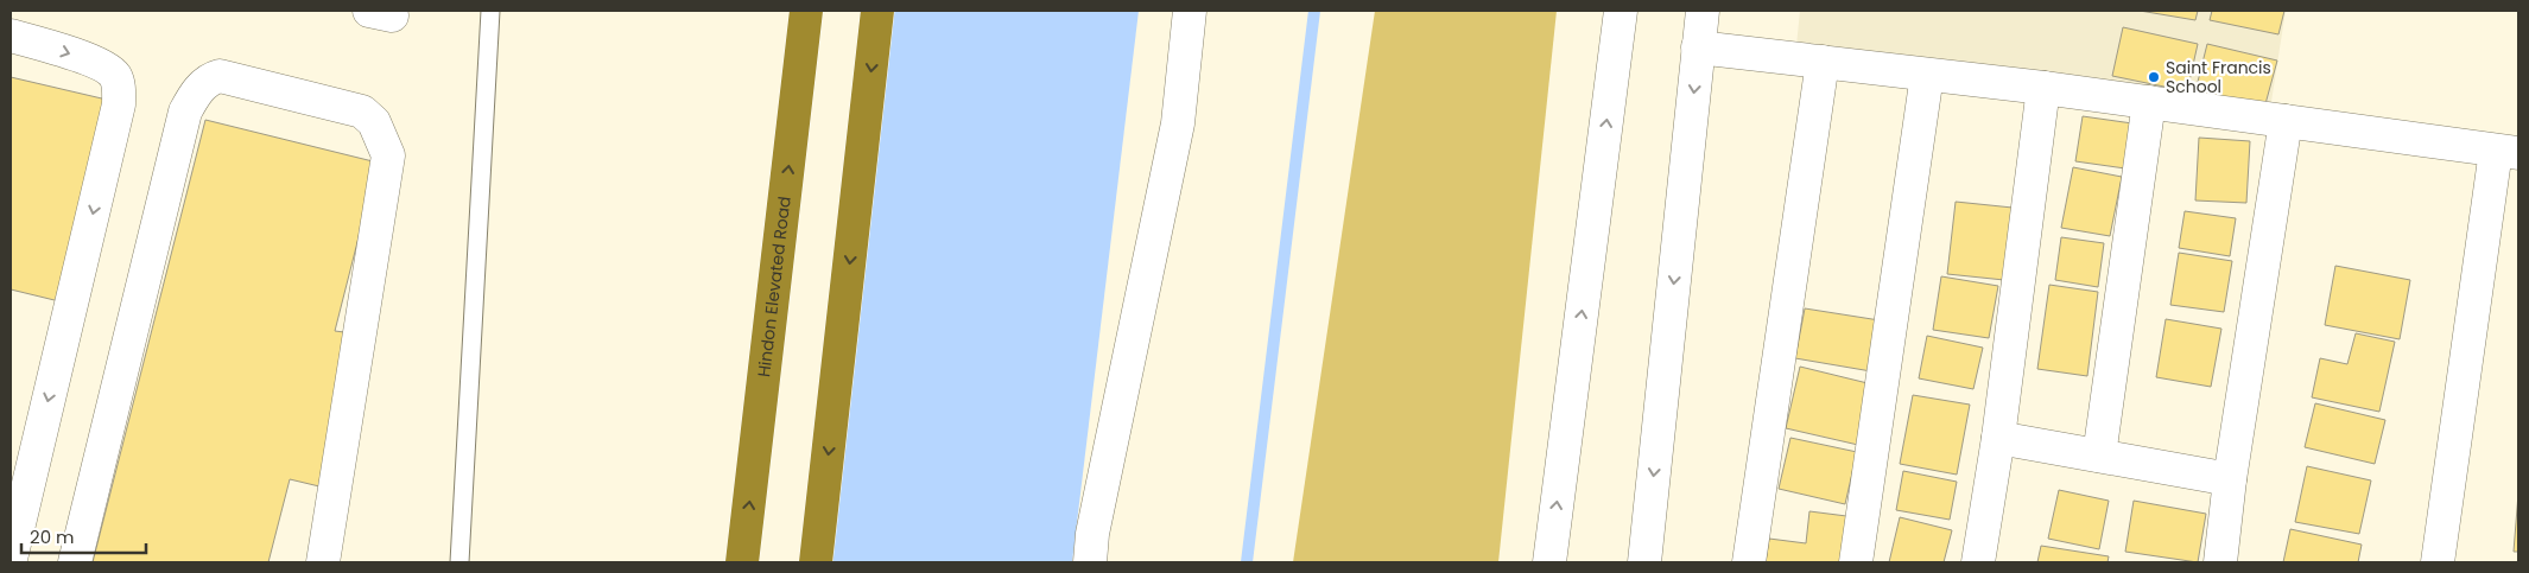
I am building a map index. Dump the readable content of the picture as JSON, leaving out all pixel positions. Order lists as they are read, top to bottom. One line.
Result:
{"streets":{"highway":["Hindon Elevated Road"]},"places":["Saint Francis School"],"scale_bar":"20 m"}
